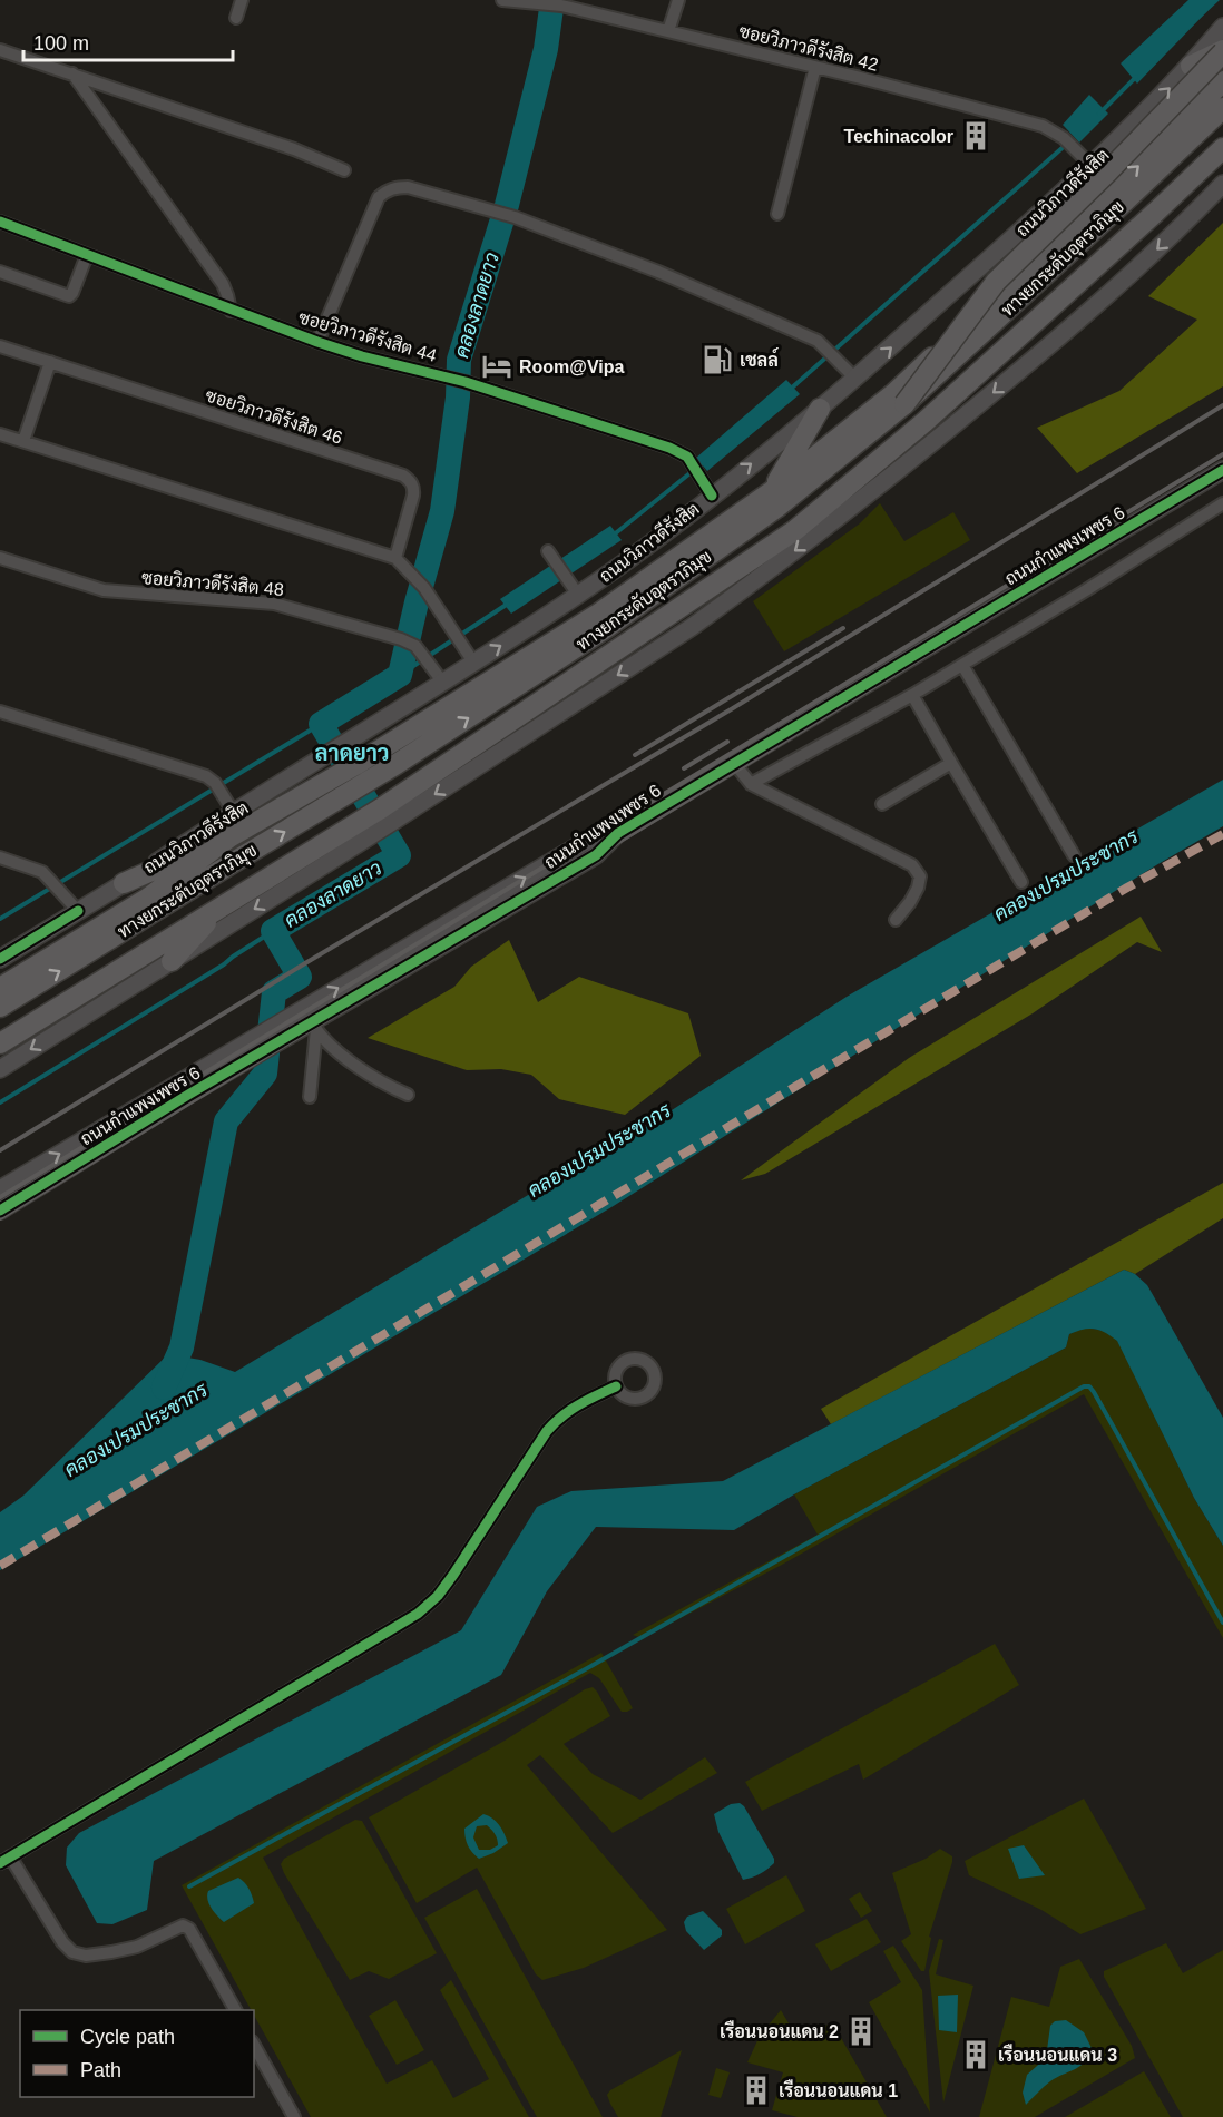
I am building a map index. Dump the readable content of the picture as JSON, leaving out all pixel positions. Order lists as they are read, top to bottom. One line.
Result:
{"streets":{"highway":["ถนนวิภาวดีรังสิต","ทางยกระดับอุตราภิมุข"],"main road":["ถนนกำแพงเพชร 6"],"street":["ซอยวิภาวดีรังสิต 42","ซอยวิภาวดีรังสิต 44","ซอยวิภาวดีรังสิต 46","ซอยวิภาวดีรังสิต 48"]},"crossings":[["ซอยวิภาวดีรังสิต 42","ถนนวิภาวดีรังสิต"],["ถนนวิภาวดีรังสิต","ซอยวิภาวดีรังสิต 44"],["ถนนวิภาวดีรังสิต","ซอยวิภาวดีรังสิต 48"]],"districts":["ลาดยาว"],"water":["คลองลาดยาว","คลองเปรมประชากร"],"places":{"building":["Techinacolor","เรือนนอนแดน 2","เรือนนอนแดน 3","เรือนนอนแดน 1"],"fuel station":["เชลล์"],"hotel":["Room@Vipa"]},"legend":["Cycle path","Path"],"scale_bar":"100 m"}
